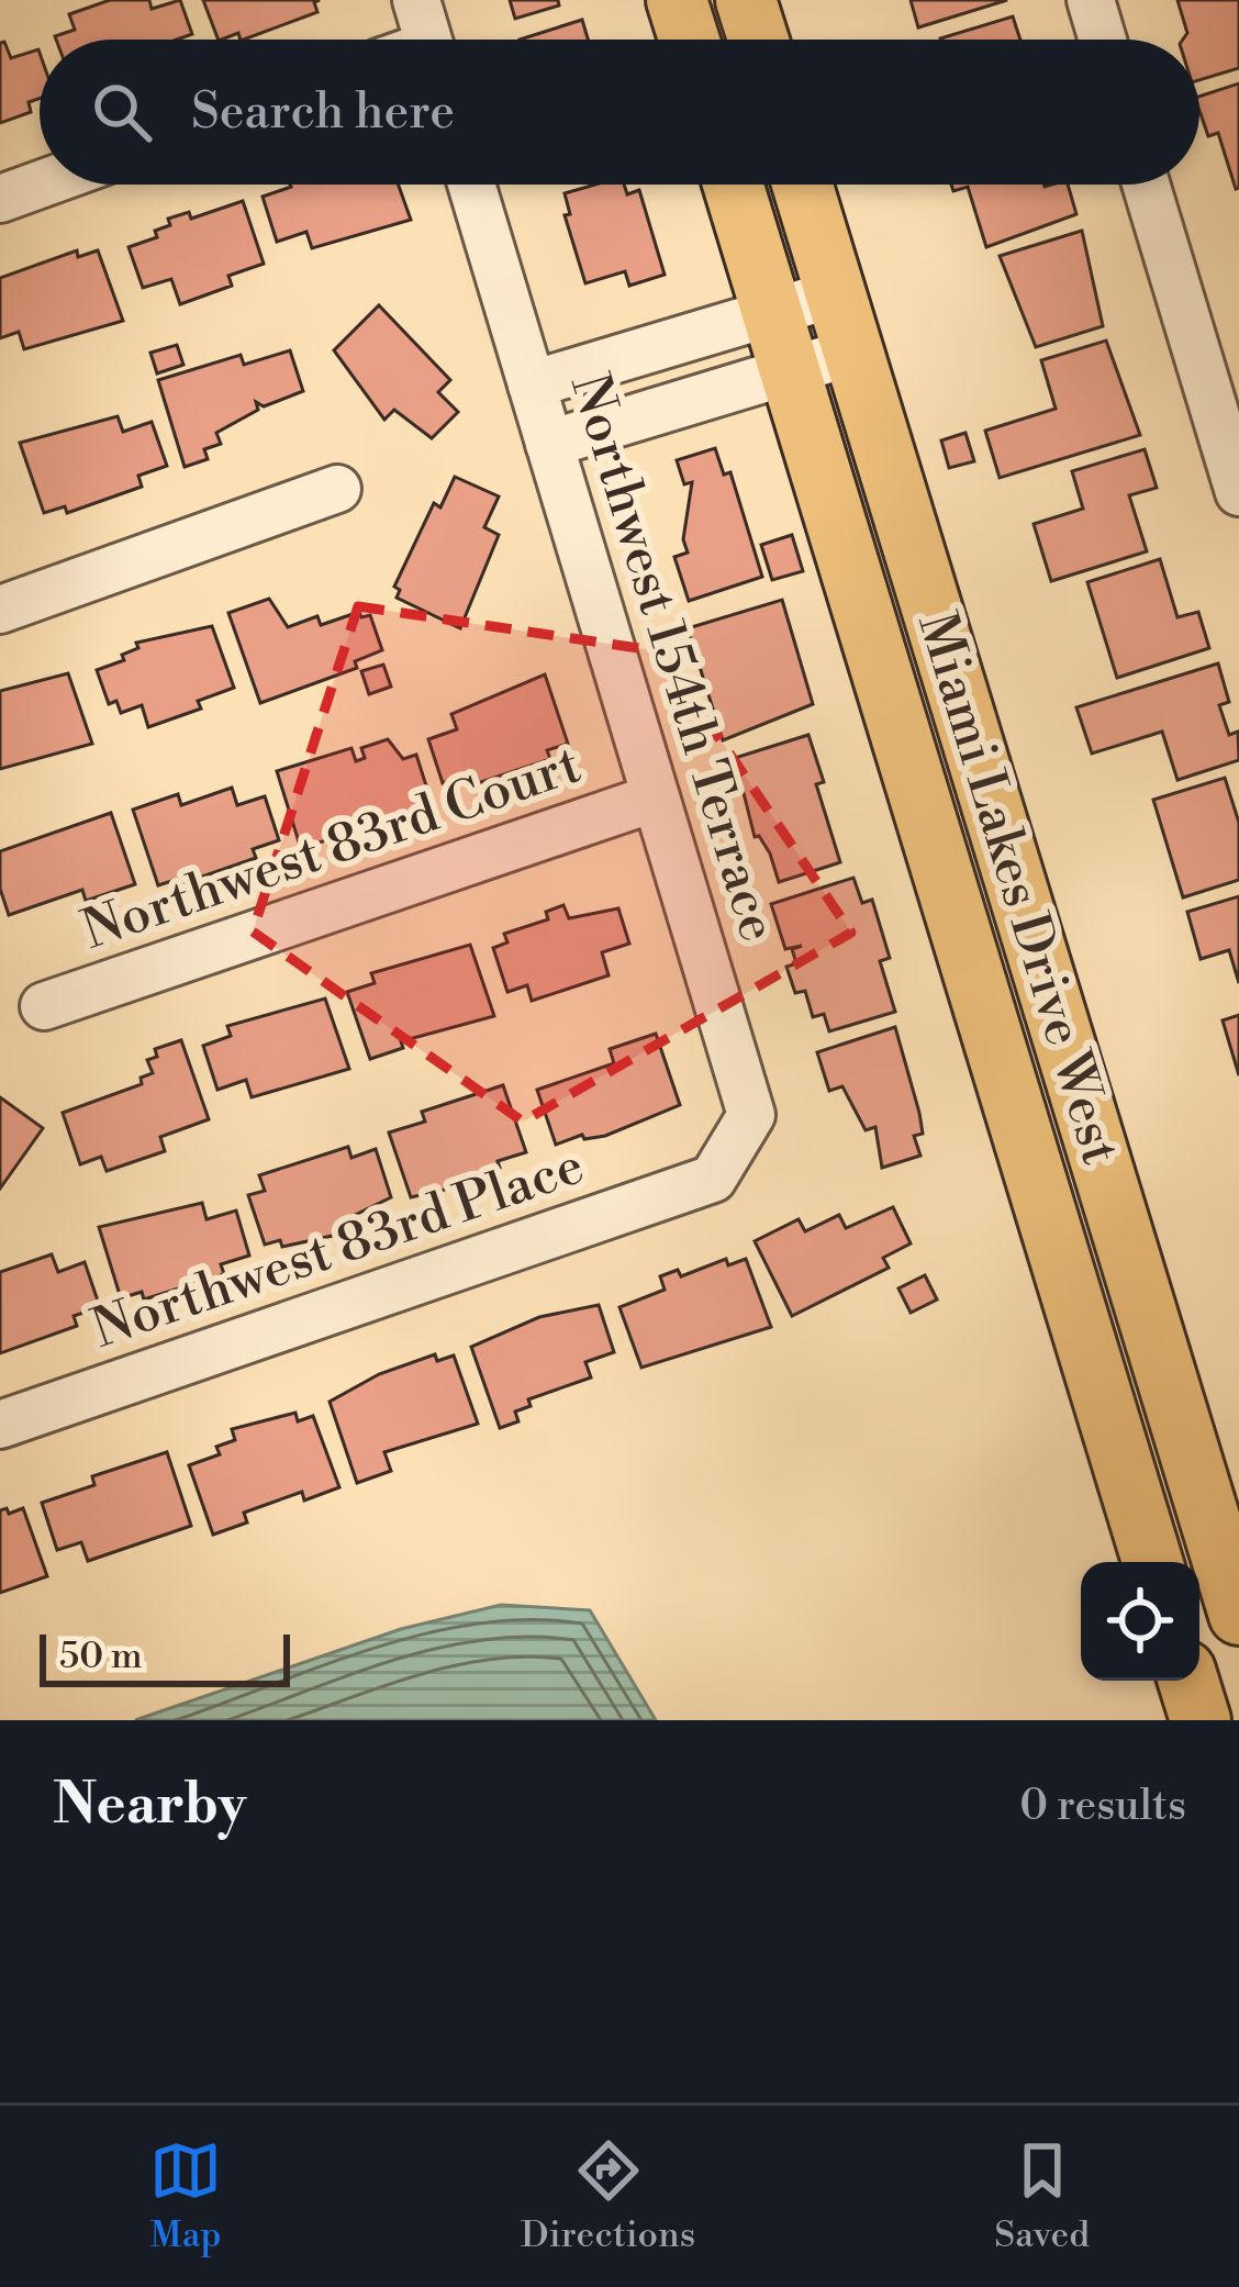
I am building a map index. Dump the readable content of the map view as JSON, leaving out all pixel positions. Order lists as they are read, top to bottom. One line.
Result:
{"streets":{"main road":["Miami Lakes Drive West"],"street":["Northwest 154th Terrace","Northwest 83rd Court","Northwest 83rd Place"]},"crossings":[["Northwest 154th Terrace","Northwest 83rd Court"],["Northwest 154th Terrace","Northwest 83rd Place"]],"scale_bar":"50 m","page":{"search":"Search here","scale":"50 m","heading":["Nearby","0 results"],"nav":["Map","Directions","Saved"]}}
